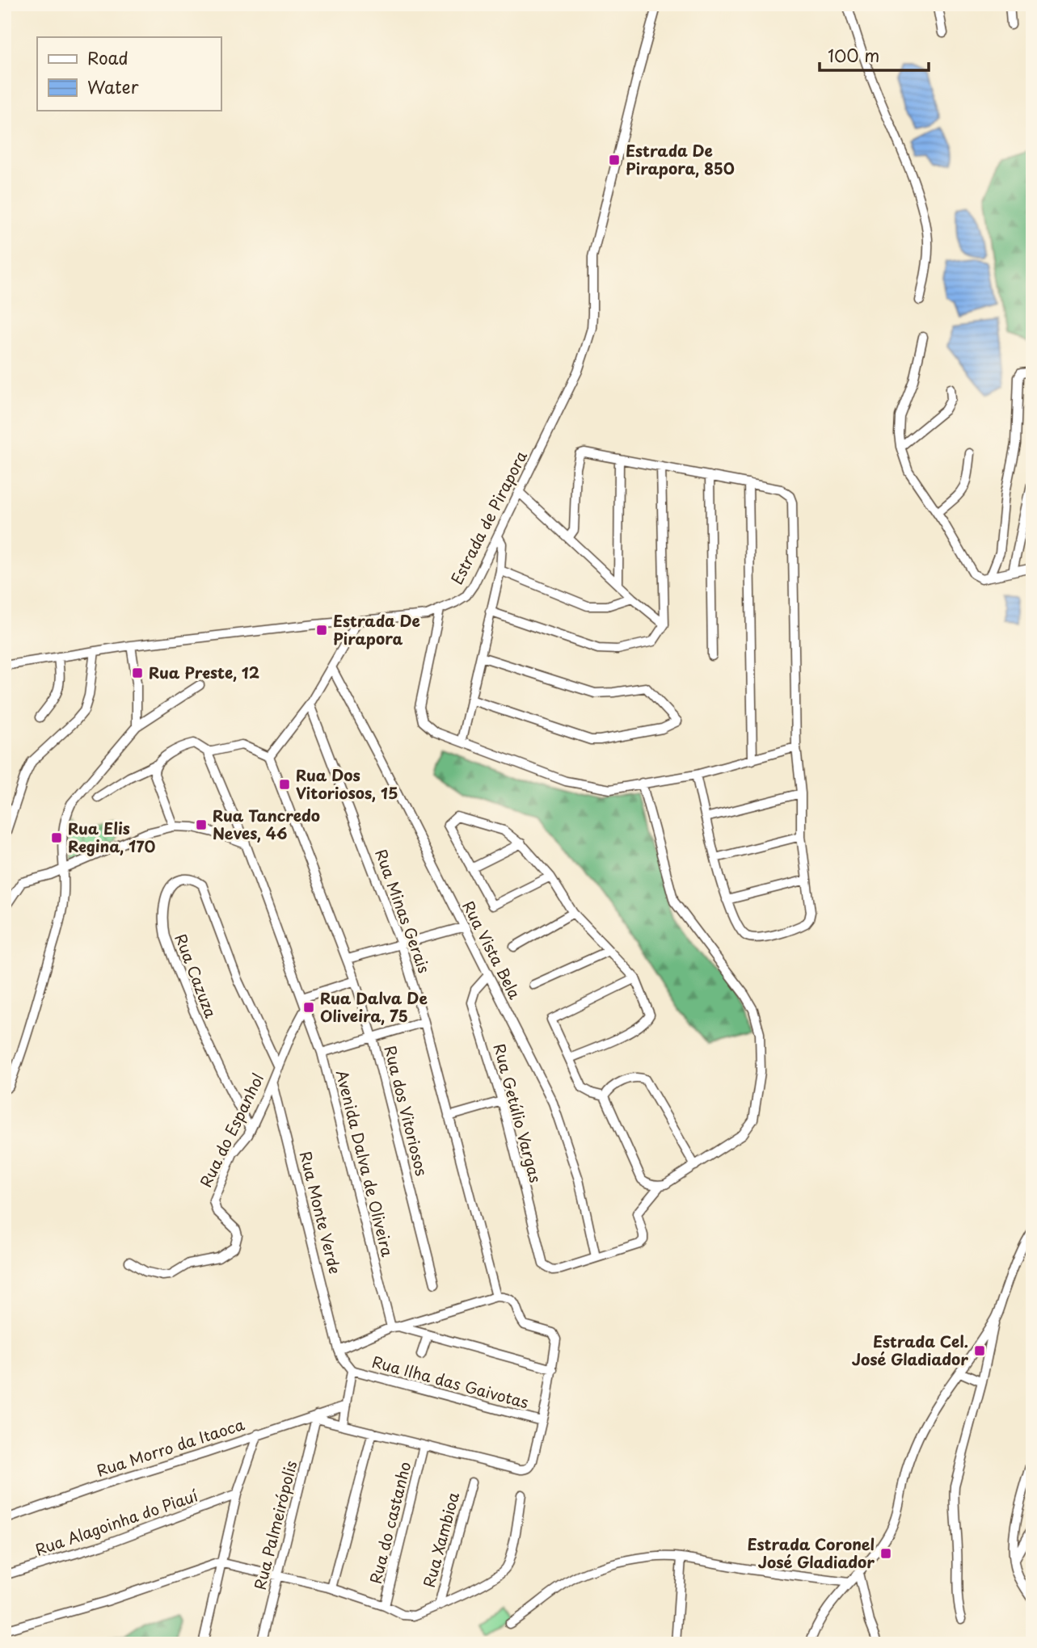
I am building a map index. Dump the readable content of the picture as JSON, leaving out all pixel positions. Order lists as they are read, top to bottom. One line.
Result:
{"streets":{"street":["Estrada de Pirapora","Rua Minas Gerais","Rua Vista Bela","Rua Cazuza","Rua dos Vitoriosos","Rua Getúlio Vargas","Rua do Espanhol","Avenida Dalva de Oliveira","Rua Monte Verde","Rua Ilha das Gaivotas","Rua Morro da Itaoca","Rua Alagoinha do Piauí","Rua do castanho","Rua Palmeirópolis","Rua Xambioa"]},"crossings":[["Rua Vista Bela","Rua Getúlio Vargas"],["Rua Cazuza","Rua do Espanhol"],["Rua do Espanhol","Avenida Dalva de Oliveira"],["Rua do Espanhol","Rua Monte Verde"],["Rua Monte Verde","Rua Ilha das Gaivotas"],["Rua Morro da Itaoca","Rua Palmeirópolis"]],"places":{"transit":["Estrada De Pirapora, 850","Estrada De Pirapora","Rua Preste, 12","Rua Dos Vitoriosos, 15","Rua Tancredo Neves, 46","Rua Elis Regina, 170","Rua Dalva De Oliveira, 75","Estrada Cel. José Gladiador","Estrada Coronel José Gladiador"]},"legend":["Road","Water"],"scale_bar":"100 m"}
